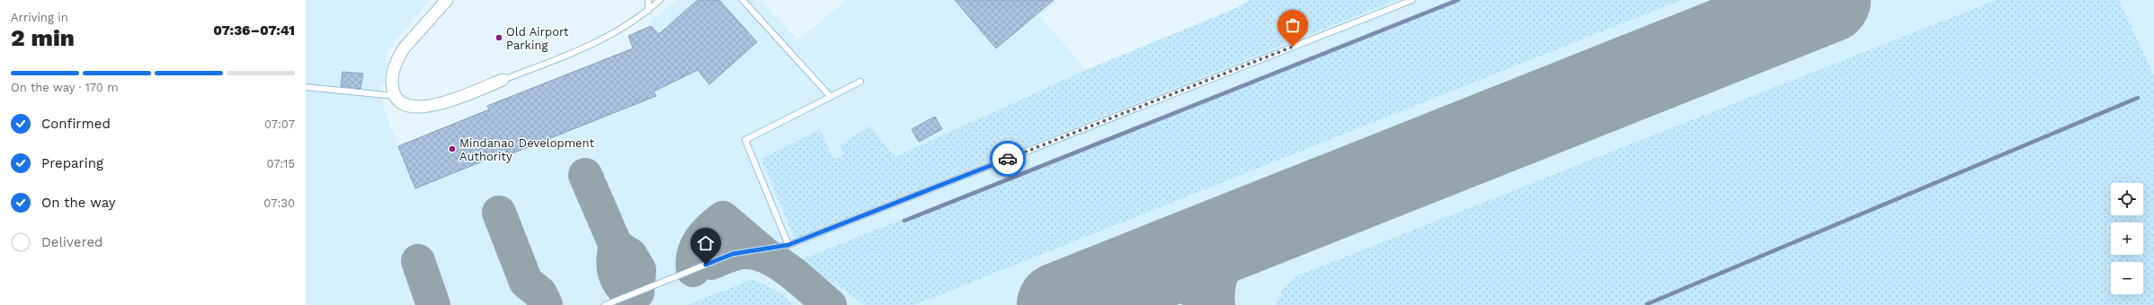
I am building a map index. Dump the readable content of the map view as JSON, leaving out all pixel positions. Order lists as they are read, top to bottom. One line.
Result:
{"places":["Old Airport Parking","Mindanao Development Authority"],"page":{"heading":["2 min","Arriving in","07:36–07:41"],"bar":"On the way · 170 m","list":[["Confirmed","07:07"],["Preparing","07:15"],["On the way","07:30"],"Delivered"],"map_buttons":["+","−"]}}
